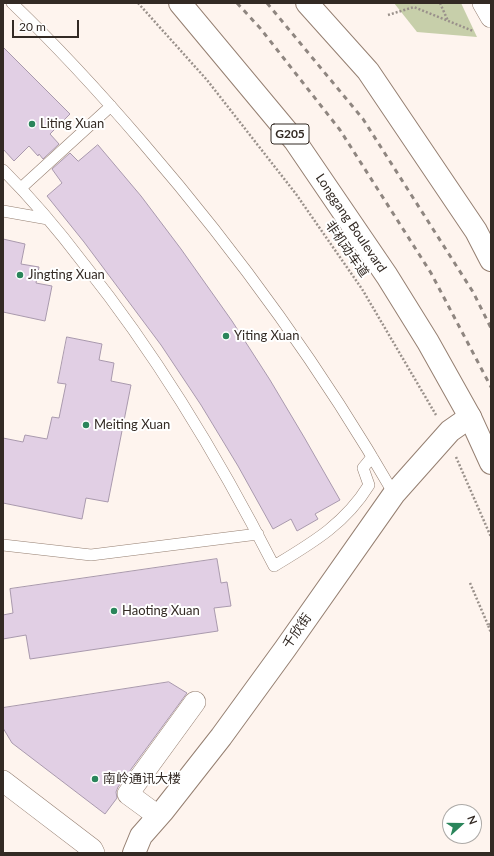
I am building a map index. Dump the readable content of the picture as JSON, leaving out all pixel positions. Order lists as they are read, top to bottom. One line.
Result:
{"streets":{"main road":["G205","Longgang Boulevard","千欣街"],"path":["非机动车道"]},"crossings":[["Longgang Boulevard","千欣街"],["非机动车道","千欣街"]],"places":["Liting Xuan","Jingting Xuan","Yiting Xuan","Meiting Xuan","Haoting Xuan","南岭通讯大楼"],"scale_bar":"20 m","north":"right"}
